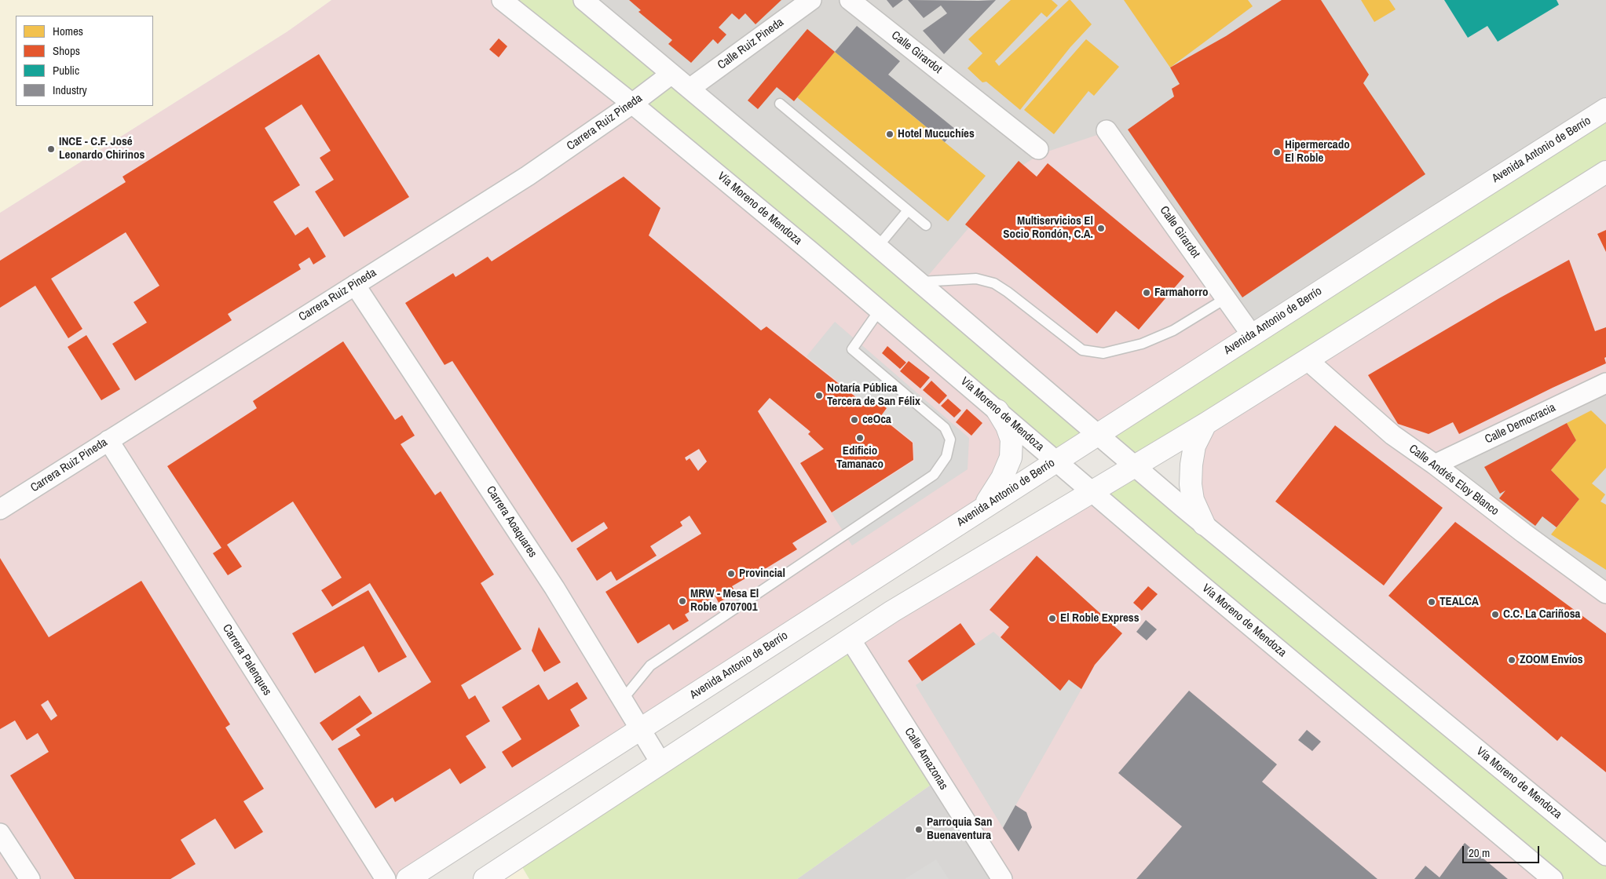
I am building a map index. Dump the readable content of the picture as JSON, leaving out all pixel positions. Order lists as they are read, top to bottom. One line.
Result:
{"streets":{"street":["Calle Ruiz Pineda","Calle Girardot","Carrera Ruiz Pineda","Avenida Antonio de Berrío","Vía Moreno de Mendoza","Calle Democracia","Calle Andrés Eloy Blanco","Carrera Aoaquares","Carrera Palenques","Calle Amazonas"]},"crossings":[["Calle Ruiz Pineda","Vía Moreno de Mendoza"],["Calle Girardot","Avenida Antonio de Berrío"],["Carrera Ruiz Pineda","Vía Moreno de Mendoza"],["Carrera Ruiz Pineda","Carrera Aoaquares"],["Carrera Ruiz Pineda","Carrera Palenques"],["Avenida Antonio de Berrío","Vía Moreno de Mendoza"],["Avenida Antonio de Berrío","Carrera Aoaquares"],["Calle Democracia","Calle Andrés Eloy Blanco"]],"places":["Hotel Mucuchíes","INCE - C.F. José Leonardo Chirinos","Hipermercado El Roble","Multiservicios El Socio Rondón, C.A.","Farmahorro","Notaría Pública Tercera de San Félix","ceOca","Edificio Tamanaco","Provincial","MRW - Mesa El Roble 0707001","TEALCA","C.C. La Cariñosa","El Roble Express","ZOOM Envíos","Parroquia San Buenaventura"],"legend":["Homes","Shops","Public","Industry"],"scale_bar":"20 m"}
